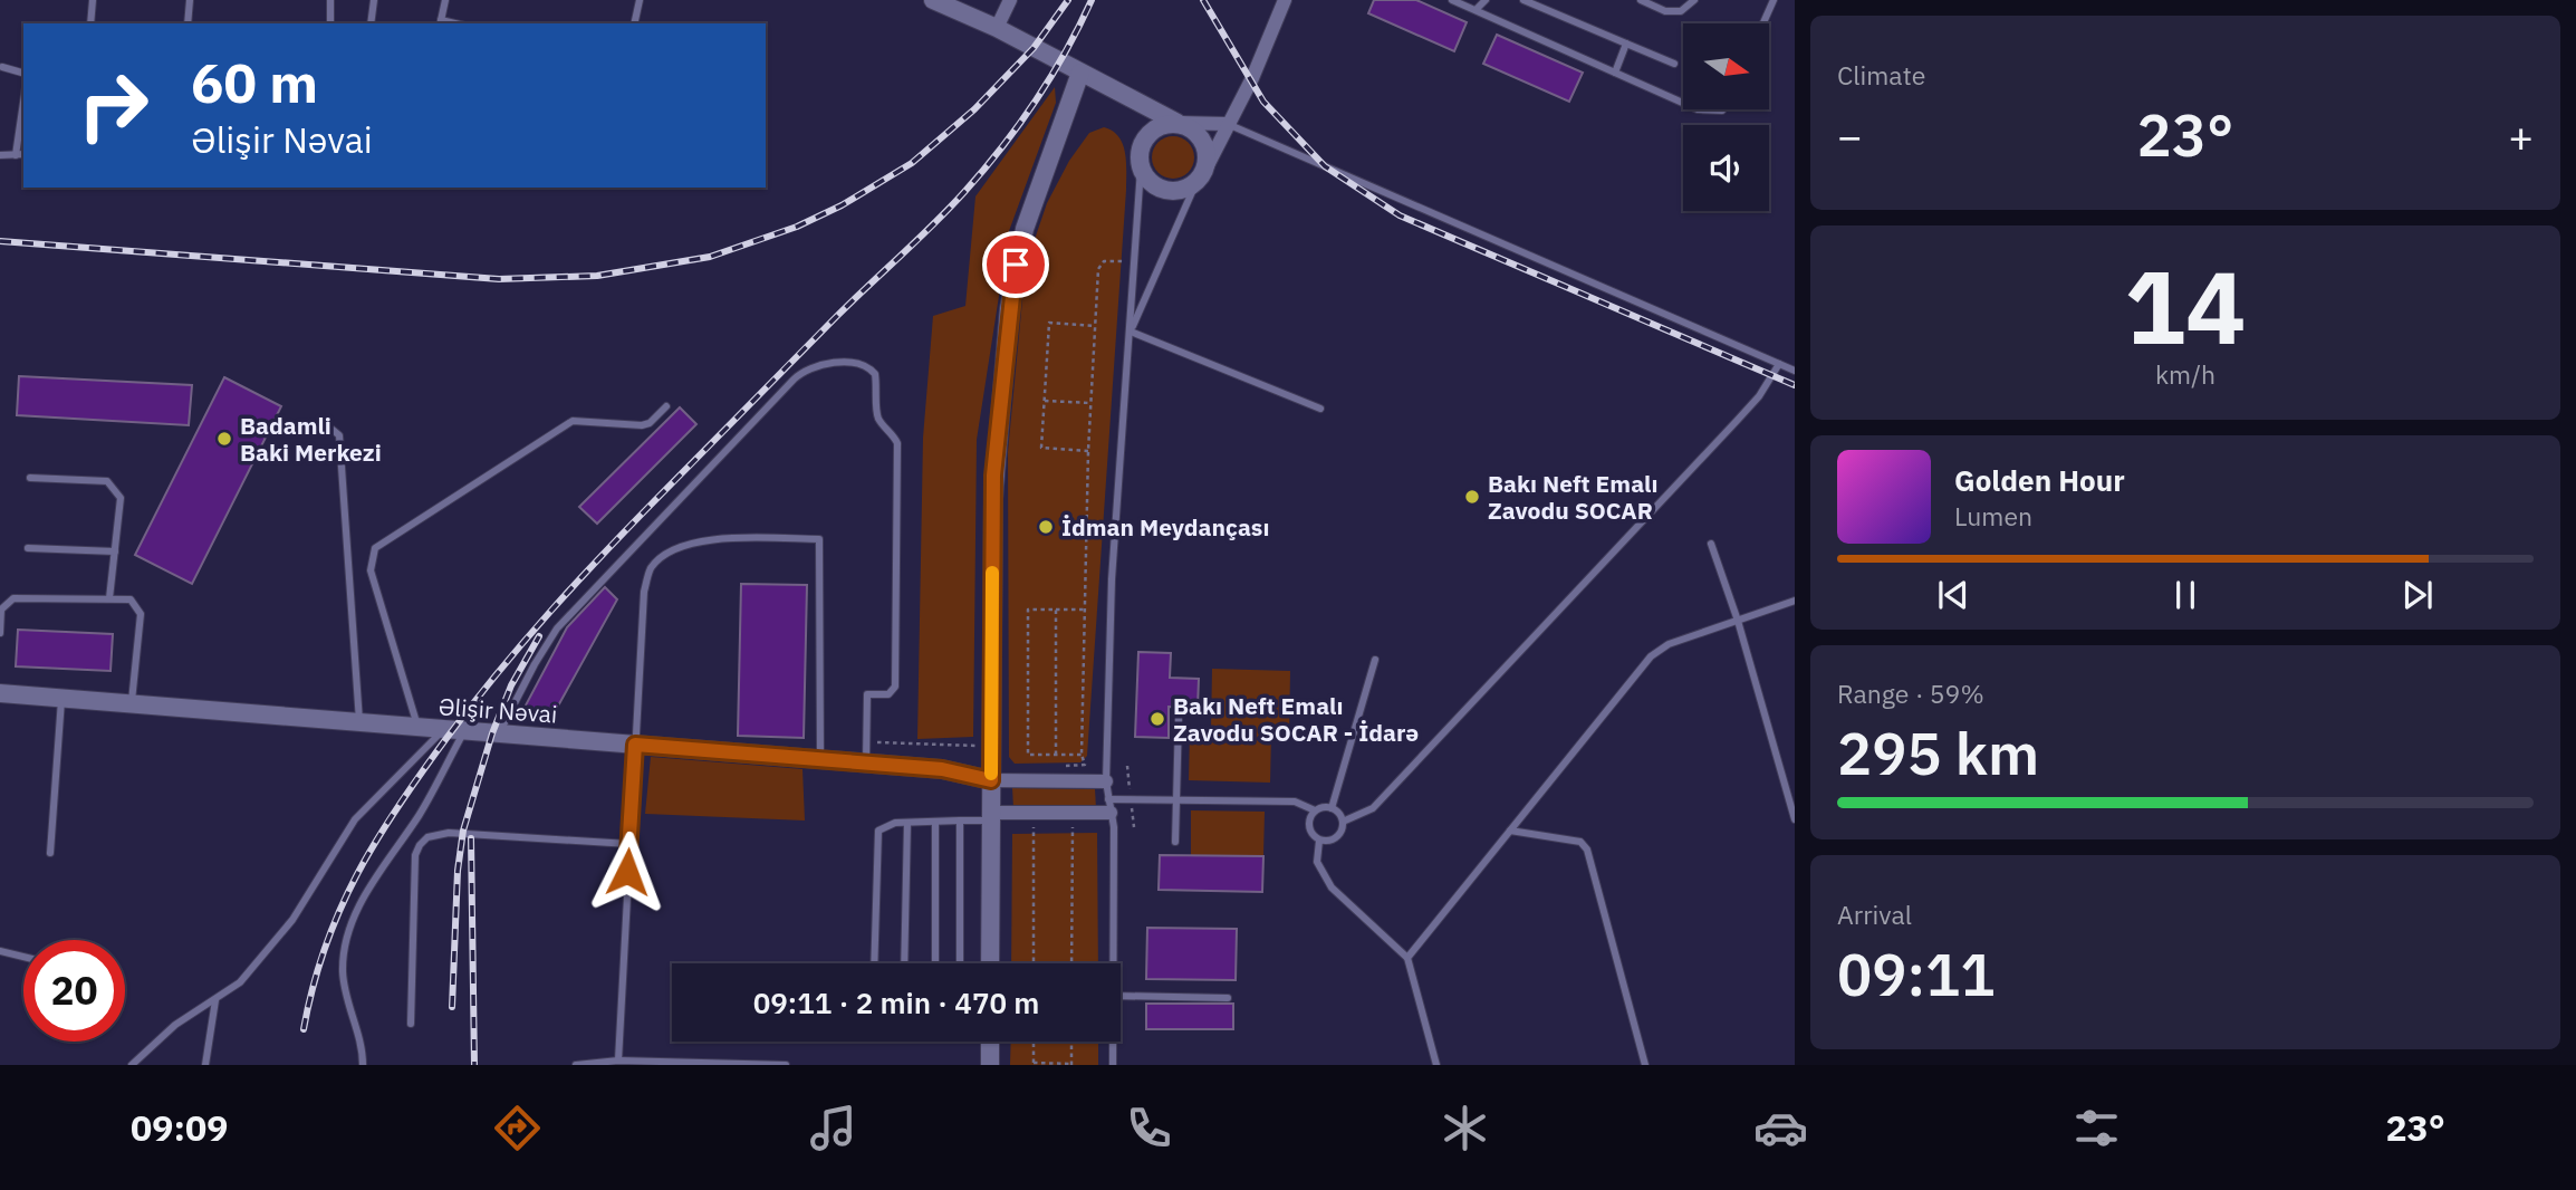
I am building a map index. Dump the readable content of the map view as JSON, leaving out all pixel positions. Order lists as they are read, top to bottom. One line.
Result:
{"streets":{"street":["Əlişir Nəvai"]},"places":["Badamli Baki Merkezi","Bakı Neft Emalı Zavodu SOCAR","İdman Meydançası","Bakı Neft Emalı Zavodu SOCAR - İdarə"],"north":"right","page":{"tile":["Climate",["14","km/h"],["Range · 59%","295 km"],["Arrival","09:11"]],"turn":["60 m","Əlişir Nəvai"],"heat":["−","23°","+"],"song":["Golden Hour","Lumen"],"limit":"20","trip":"09:11 · 2 min · 470 m","tabs":["09:09","23°"]}}
